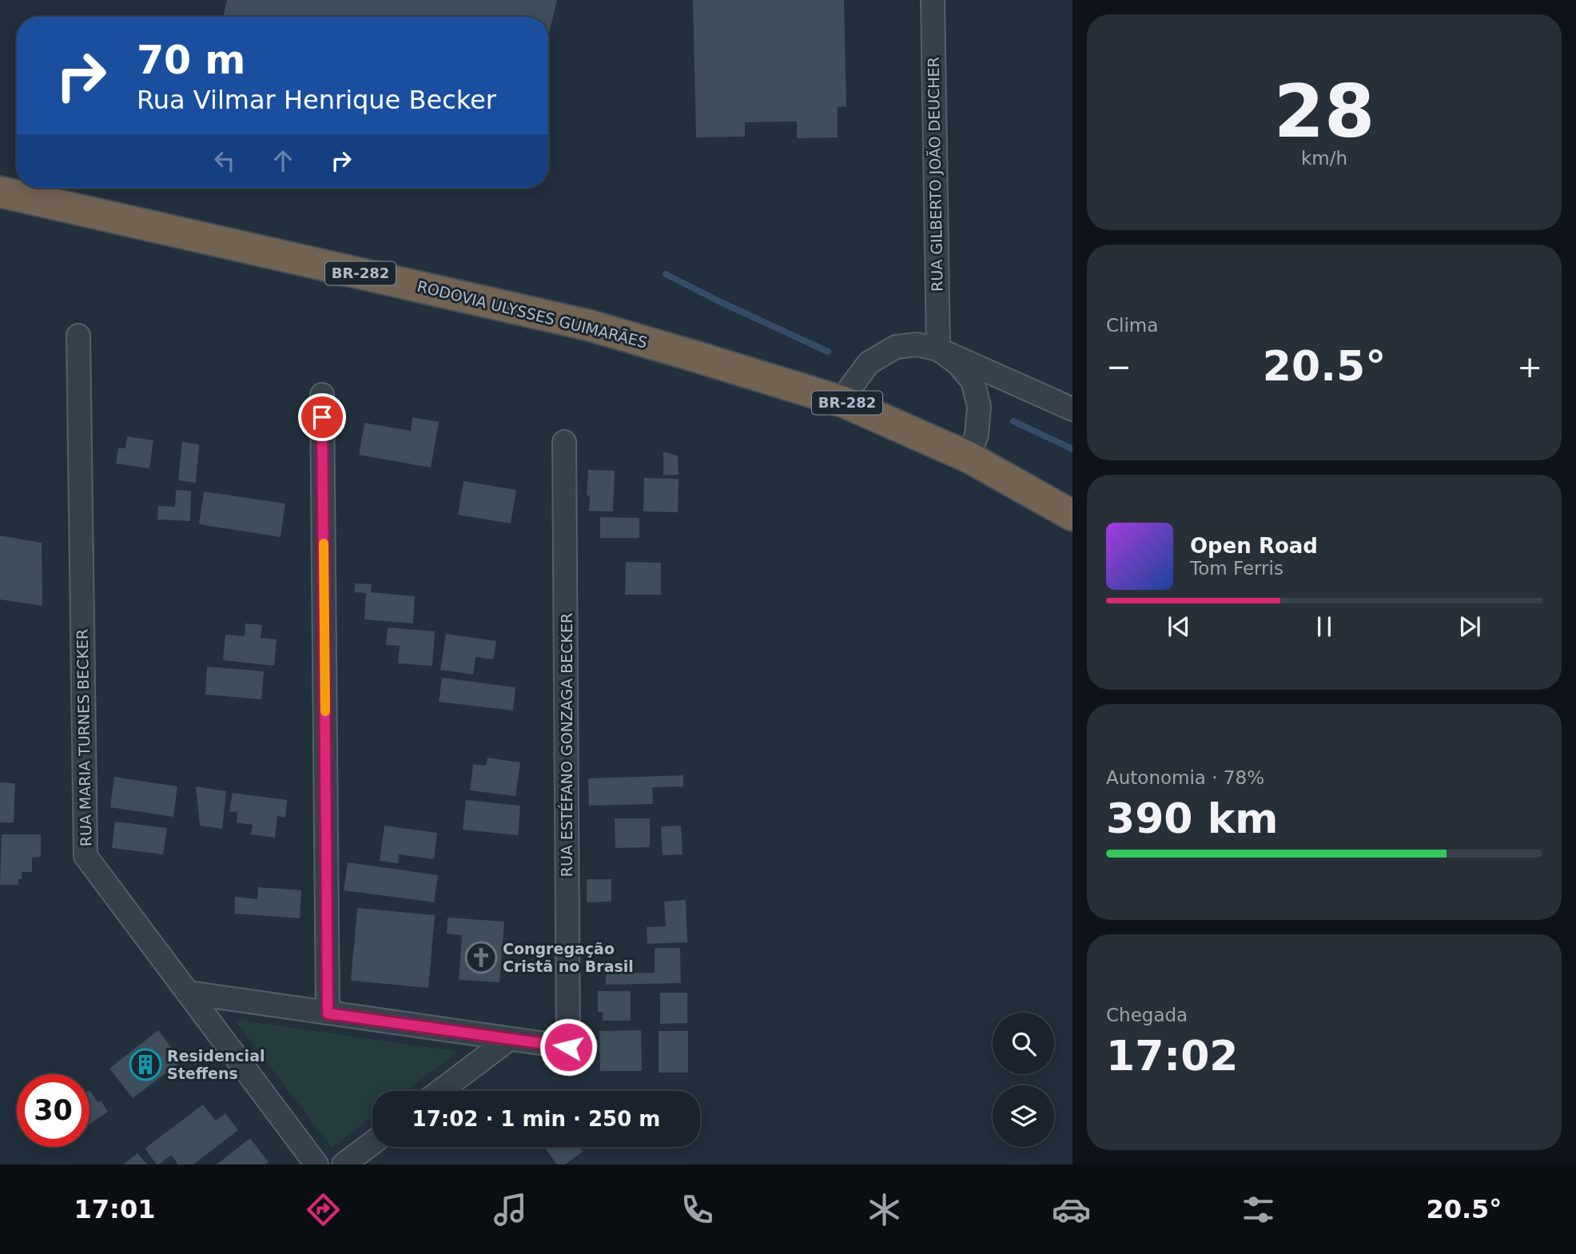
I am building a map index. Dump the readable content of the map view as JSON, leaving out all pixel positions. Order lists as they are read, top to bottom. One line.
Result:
{"streets":{"highway":["BR-282","RODOVIA ULYSSES GUIMARÃES"],"street":["RUA GILBERTO JOÃO DEUCHER","RUA MARIA TURNES BECKER","RUA ESTÉFANO GONZAGA BECKER"]},"places":{"church":["Congregação Cristã no Brasil"],"building":["Residencial Steffens"]},"page":{"tile":[["28","km/h"],"Clima",["Autonomia · 78%","390 km"],["Chegada","17:02"]],"turn":["70 m","Rua Vilmar Henrique Becker"],"heat":["−","20.5°","+"],"song":["Open Road","Tom Ferris"],"limit":"30","trip":"17:02 · 1 min · 250 m","tabs":["17:01","20.5°"]}}
